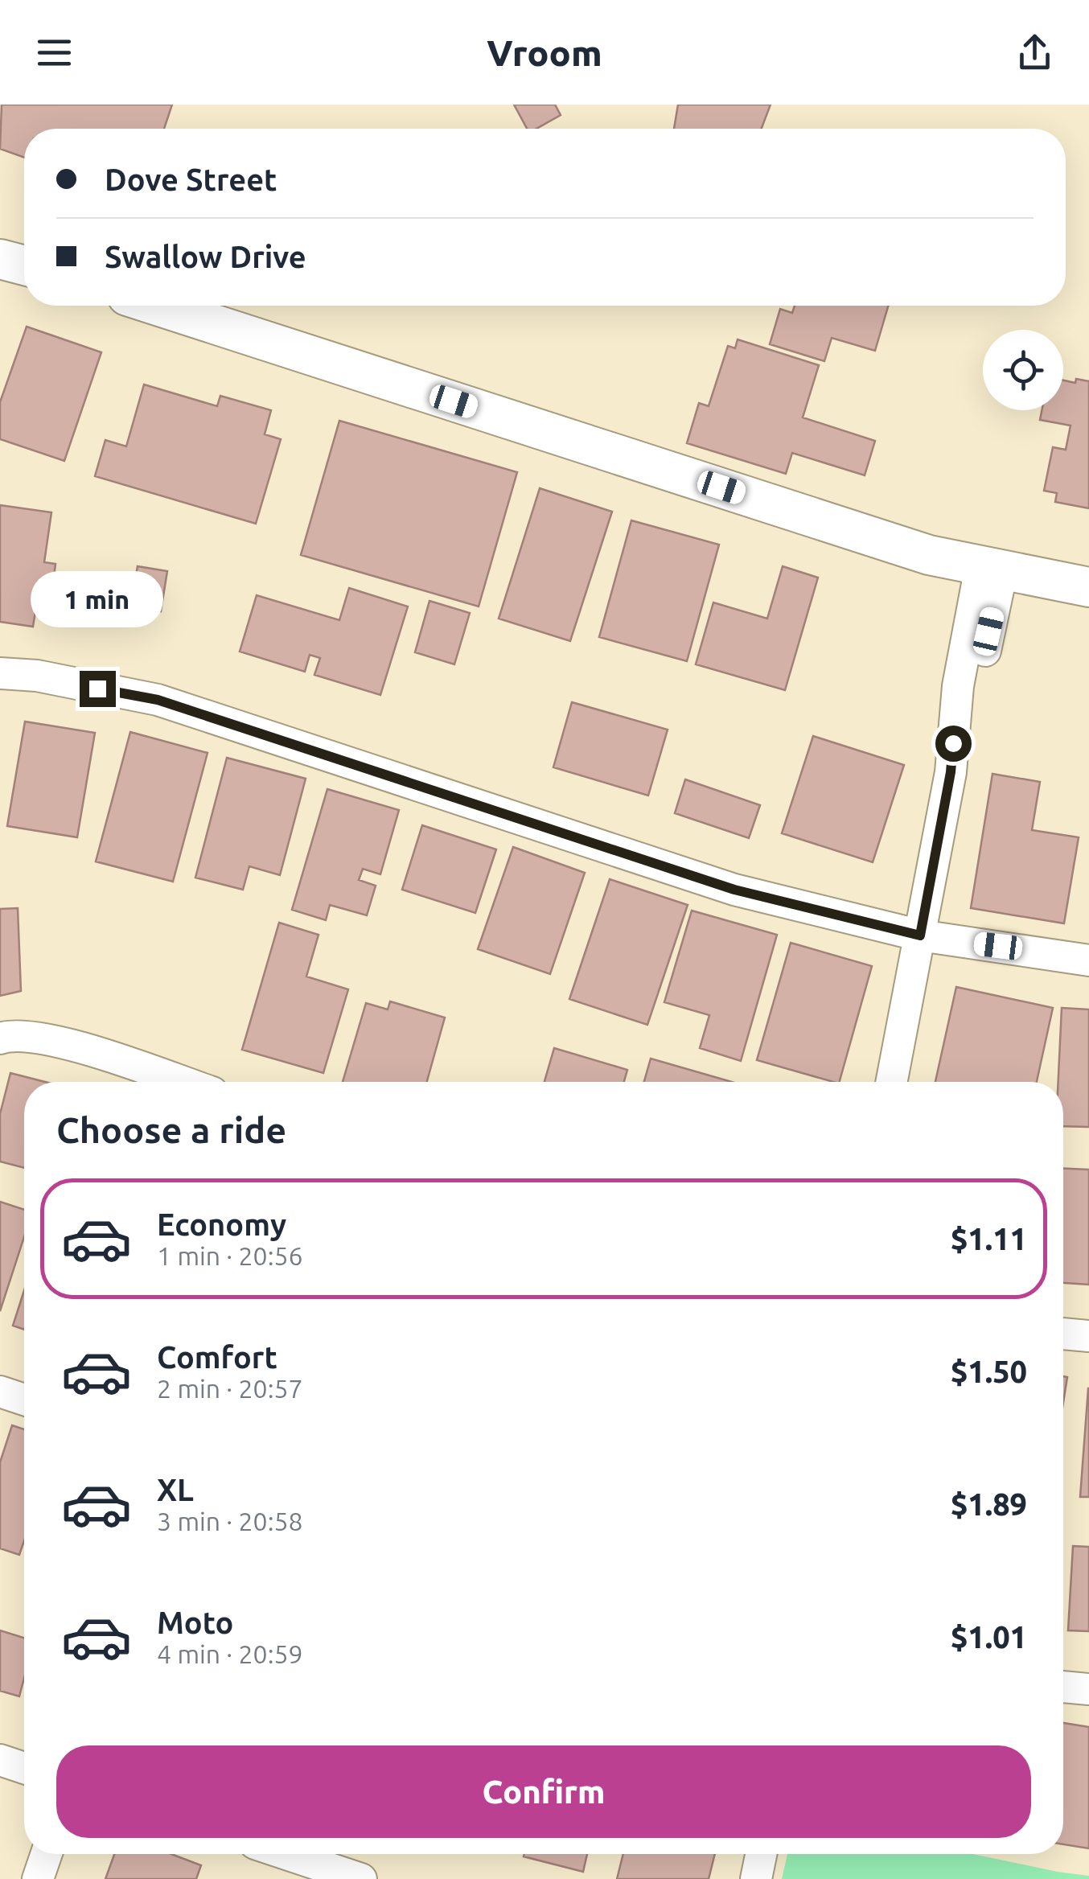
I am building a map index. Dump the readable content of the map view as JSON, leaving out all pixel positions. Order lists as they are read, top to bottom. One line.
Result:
{"page":{"header":"Vroom","banner":["Dove Street","Swallow Drive"],"bubble":"1 min","heading":"Choose a ride","list":[{"name":"Economy","note":"1 min · 20:56","value":"$1.11"},{"name":"Comfort","note":"2 min · 20:57","value":"$1.50"},{"name":"XL","note":"3 min · 20:58","value":"$1.89"},{"name":"Moto","note":"4 min · 20:59","value":"$1.01"}],"buttons":"Confirm"}}
